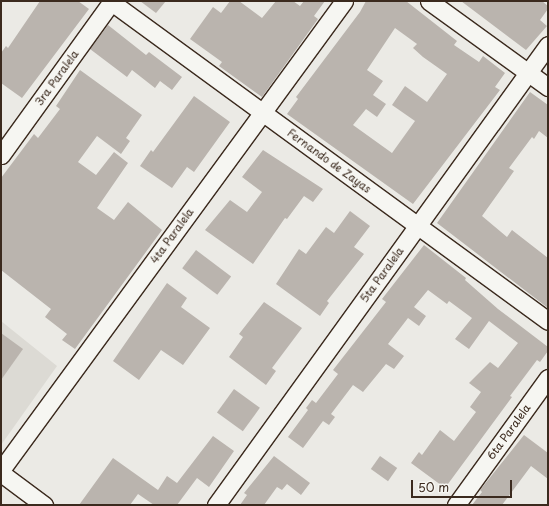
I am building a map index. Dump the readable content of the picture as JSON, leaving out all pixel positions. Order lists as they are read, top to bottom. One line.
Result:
{"streets":{"street":["3ra Paralela","Fernando de Zayas","4ta Paralela","5ta Paralela","6ta Paralela"]},"crossings":[["3ra Paralela","Fernando de Zayas"],["Fernando de Zayas","4ta Paralela"],["Fernando de Zayas","5ta Paralela"]],"scale_bar":"50 m"}
